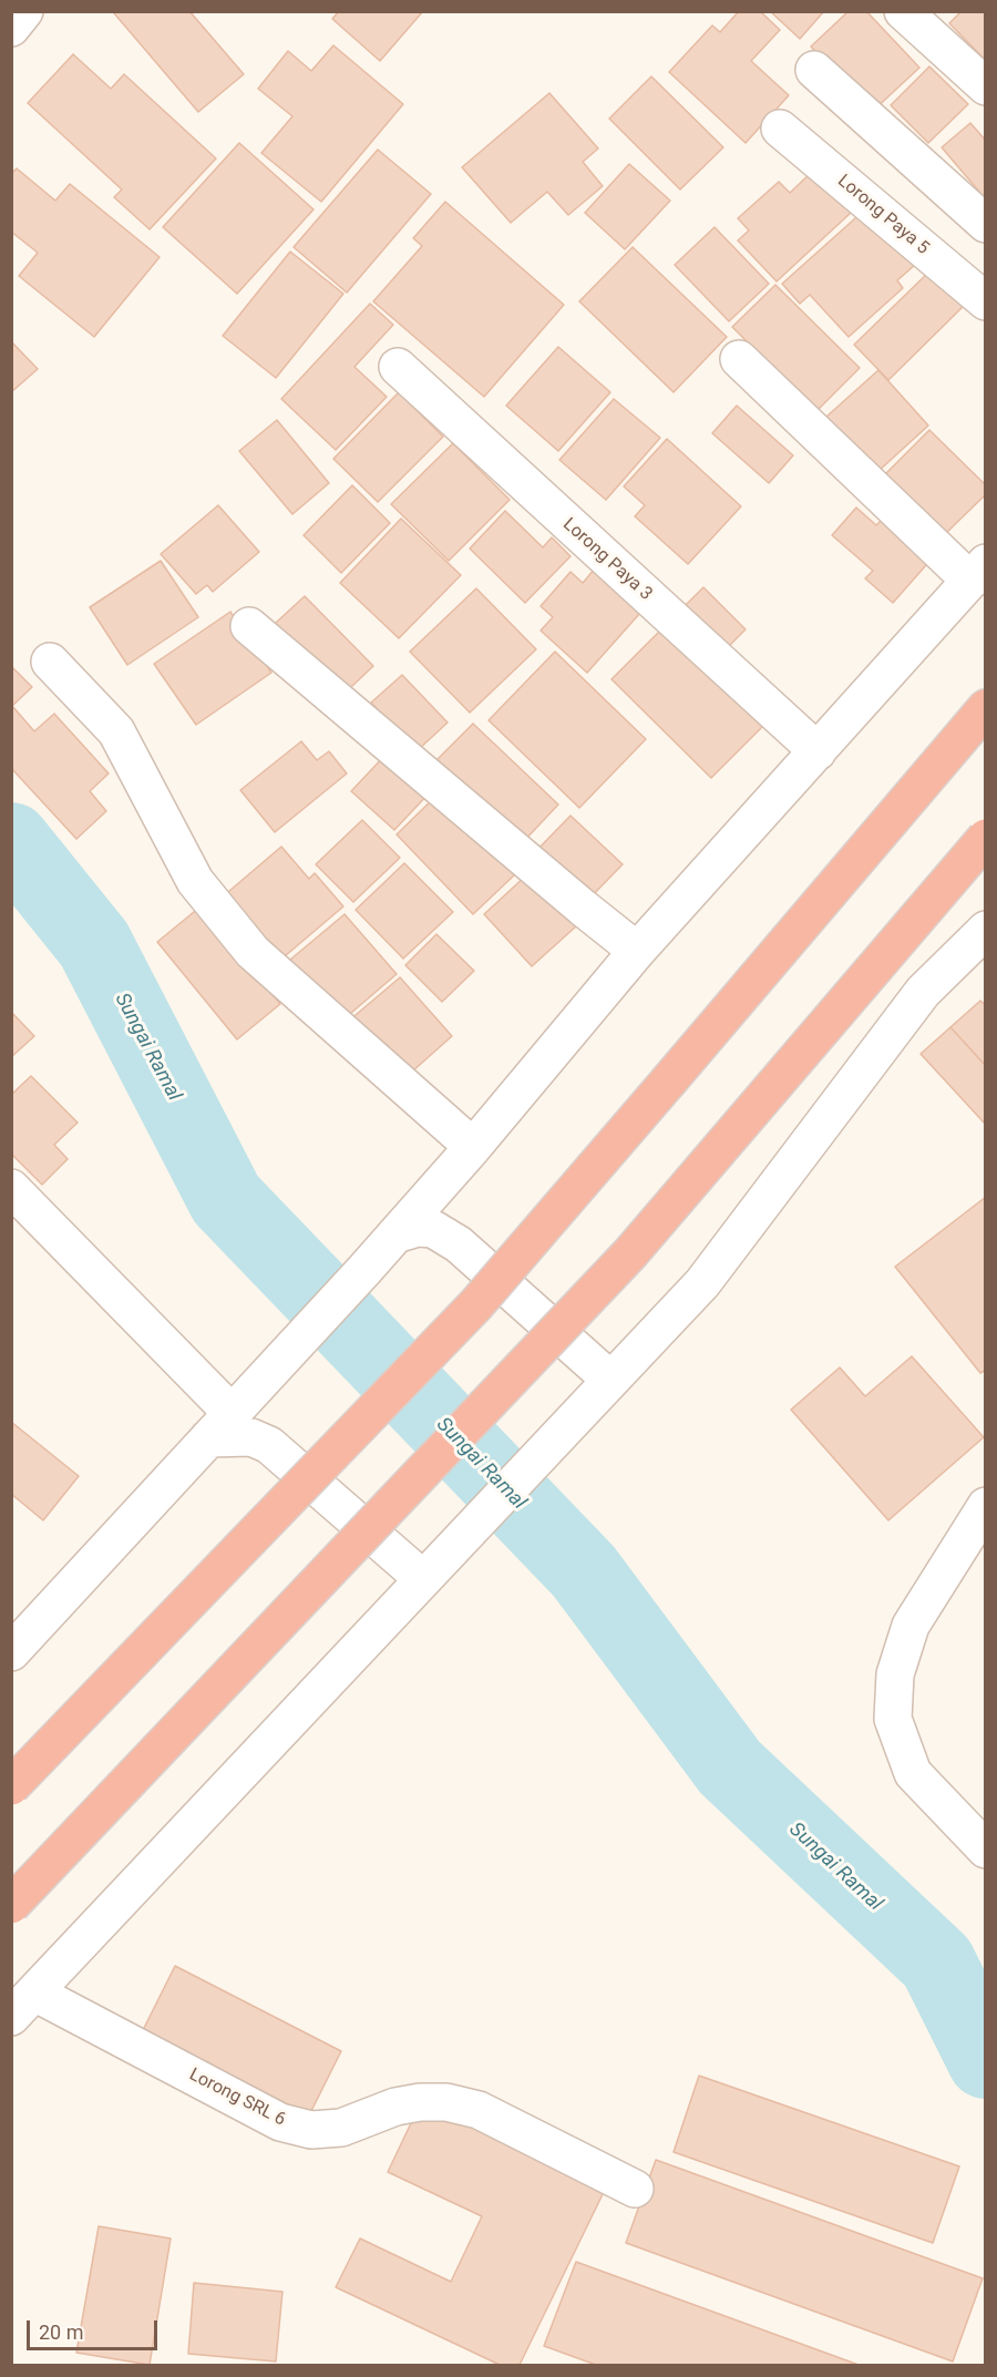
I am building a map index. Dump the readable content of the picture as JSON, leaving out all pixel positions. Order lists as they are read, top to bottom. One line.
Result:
{"streets":{"street":["Lorong Paya 5","Lorong Paya 3","Lorong SRL 6"]},"water":["Sungai Ramal"],"scale_bar":"20 m"}
